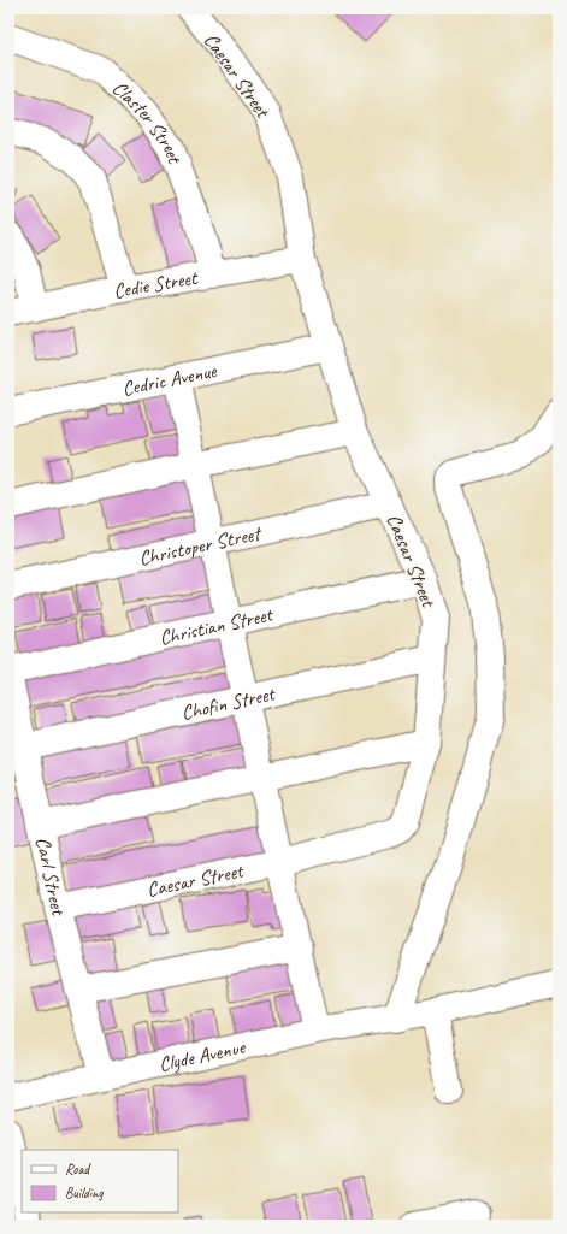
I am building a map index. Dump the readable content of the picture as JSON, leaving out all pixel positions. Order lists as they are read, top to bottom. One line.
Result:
{"streets":{"street":["Caesar Street","Claster Street","Cedie Street","Cedric Avenue","Christoper Street","Christian Street","Chofin Street","Carl Street","Clyde Avenue"]},"crossings":[["Caesar Street","Cedie Street"],["Caesar Street","Cedric Avenue"],["Caesar Street","Christoper Street"],["Caesar Street","Christian Street"],["Caesar Street","Chofin Street"],["Caesar Street","Carl Street"],["Claster Street","Cedie Street"],["Christian Street","Carl Street"],["Chofin Street","Carl Street"],["Carl Street","Clyde Avenue"]],"legend":["Road","Building"]}
